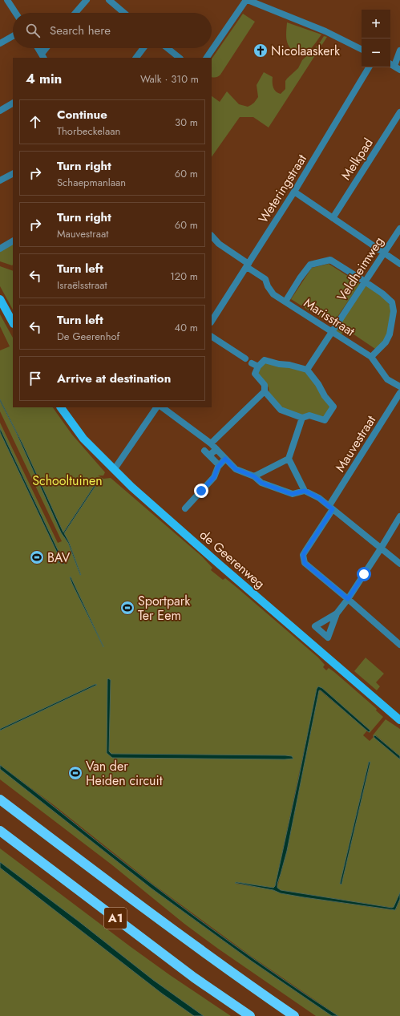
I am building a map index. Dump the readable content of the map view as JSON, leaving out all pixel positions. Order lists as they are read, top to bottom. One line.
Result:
{"streets":{"highway":["A1"],"main road":["de Geerenweg"],"street":["Melkpad","Weteringstraat","Veldheimweg","Marisstraat","Mauvestraat"]},"crossings":[["Weteringstraat","Marisstraat"],["Veldheimweg","Marisstraat"]],"parks":["Schooltuinen"],"places":{"church":["Nicolaaskerk"],"sports":["BAV","Sportpark Ter Eem","Van der Heiden circuit"]},"page":{"map_buttons":["+","−"],"search":"Search here","heading":["4 min","Walk · 310 m"],"list":[["Continue","Thorbeckelaan","30 m"],["Turn right","Schaepmanlaan","60 m"],["Turn right","Mauvestraat","60 m"],["Turn left","Israëlsstraat","120 m"],["Turn left","De Geerenhof","40 m"],"Arrive at destination"]}}
